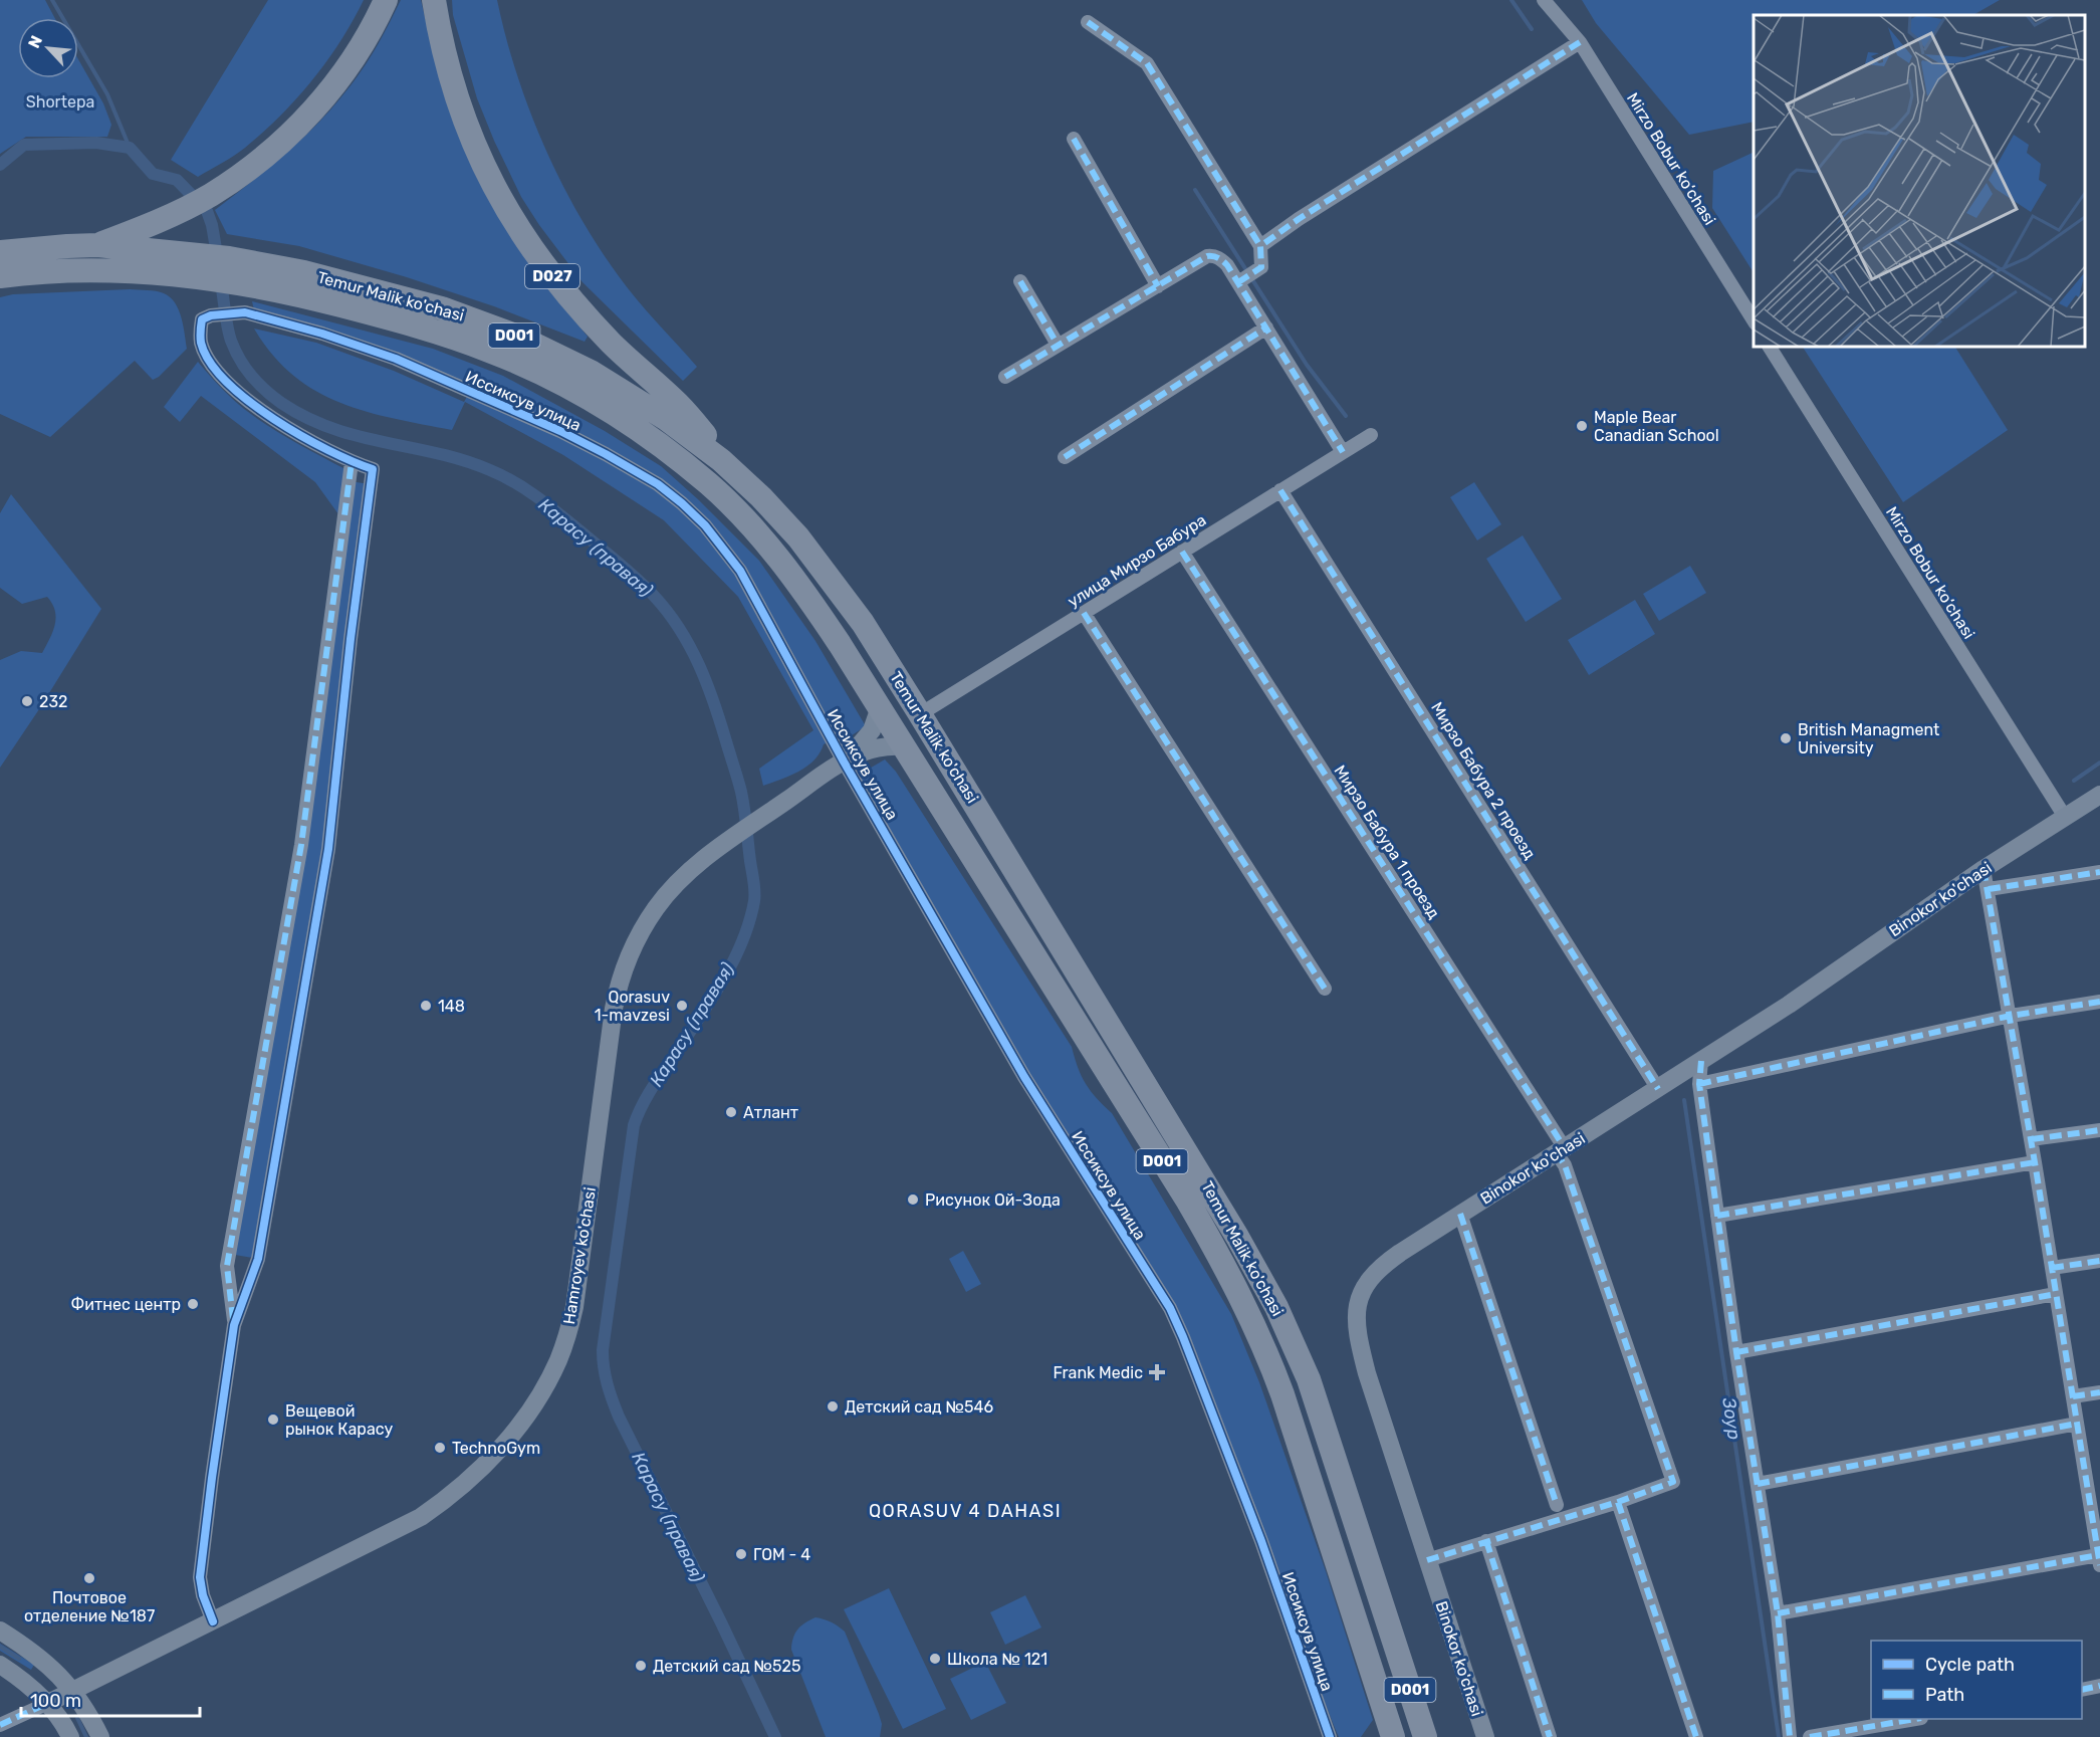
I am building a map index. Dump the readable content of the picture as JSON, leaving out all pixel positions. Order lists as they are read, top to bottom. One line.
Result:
{"streets":{"highway":["D027","Temur Malik ko'chasi","D001"],"main road":["Binokor ko'chasi","Hamroyev ko'chasi"],"street":["Mirzo Bobur ko‘chasi","Иссиксув улица","улица Мирзо Бабура","Мирзо Бабура 2 проезд","Мирзо Бабура 1 проезд"]},"crossings":[["Mirzo Bobur ko‘chasi","Binokor ko'chasi"],["D027","Temur Malik ko'chasi"],["Temur Malik ko'chasi","улица Мирзо Бабура"],["Temur Malik ko'chasi","Hamroyev ko'chasi"],["Иссиксув улица","Hamroyev ko'chasi"],["улица Мирзо Бабура","Мирзо Бабура 2 проезд"],["улица Мирзо Бабура","Мирзо Бабура 1 проезд"],["Мирзо Бабура 2 проезд","Binokor ko'chasi"],["Мирзо Бабура 1 проезд","Binokor ko'chasi"]],"districts":["QORASUV 4 DAHASI"],"water":["Карасу (правая)","Зоур"],"parks":["Shortepa"],"places":{"other":["Maple Bear Canadian School","232","British Managment University","148","Qorasuv 1-mavzesi","Атлант","Рисунок Ой-Зода","Фитнес центр","Детский сад №546","Вещевой рынок Карасу","TechnoGym","ГОМ - 4","Почтовое отделение №187","Школа № 121","Детский сад №525"],"health":["Frank Medic"]},"legend":["Cycle path","Path"],"scale_bar":"100 m","north":"top left"}
